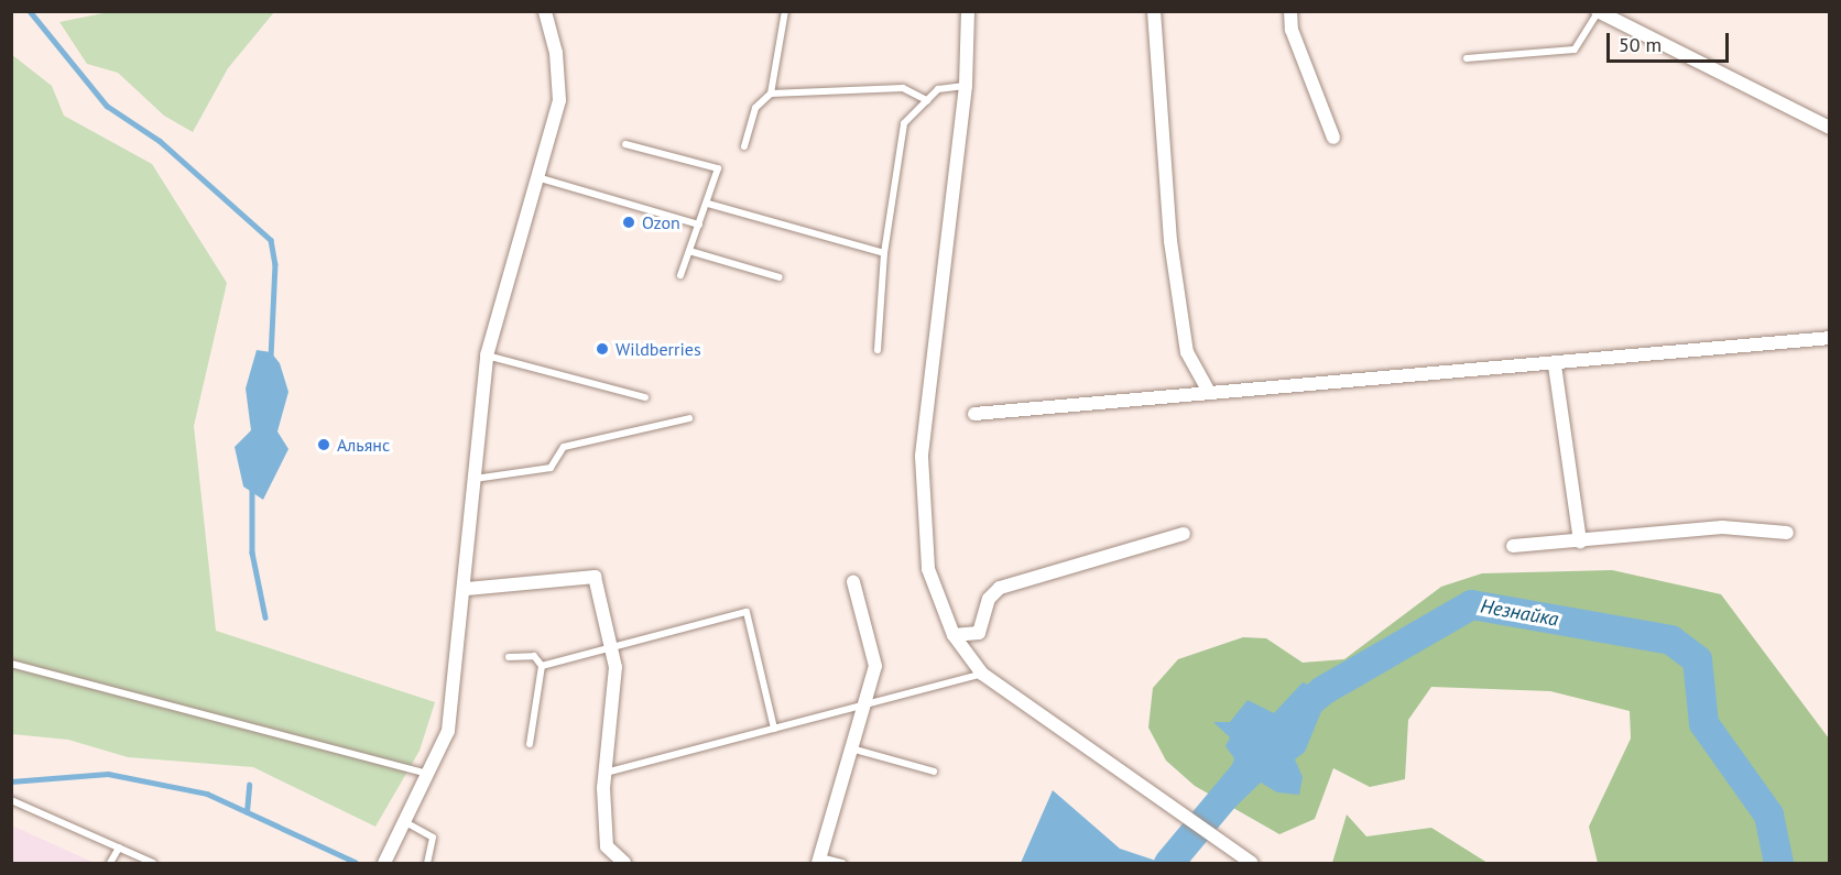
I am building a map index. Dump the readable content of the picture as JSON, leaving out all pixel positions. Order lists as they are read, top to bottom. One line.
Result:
{"water":["Незнайка"],"places":["Ozon","Wildberries","Альянс"],"scale_bar":"50 m"}
